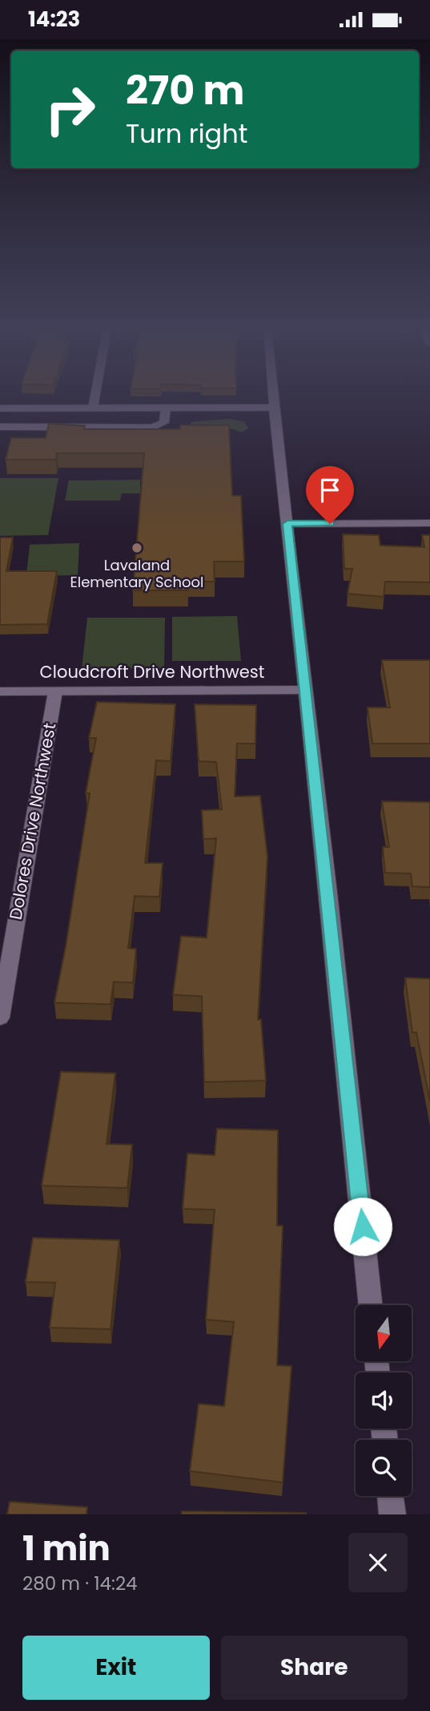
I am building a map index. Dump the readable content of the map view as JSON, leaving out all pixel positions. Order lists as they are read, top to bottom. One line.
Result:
{"streets":{"street":["Cloudcroft Drive Northwest","Dolores Drive Northwest"]},"crossings":[["Cloudcroft Drive Northwest","Dolores Drive Northwest"]],"places":["Lavaland Elementary School"],"north":"bottom","page":{"status":"14:23","turn":["270 m","Turn right"],"heading":["1 min","280 m · 14:24"],"buttons":["Exit","Share"]}}
